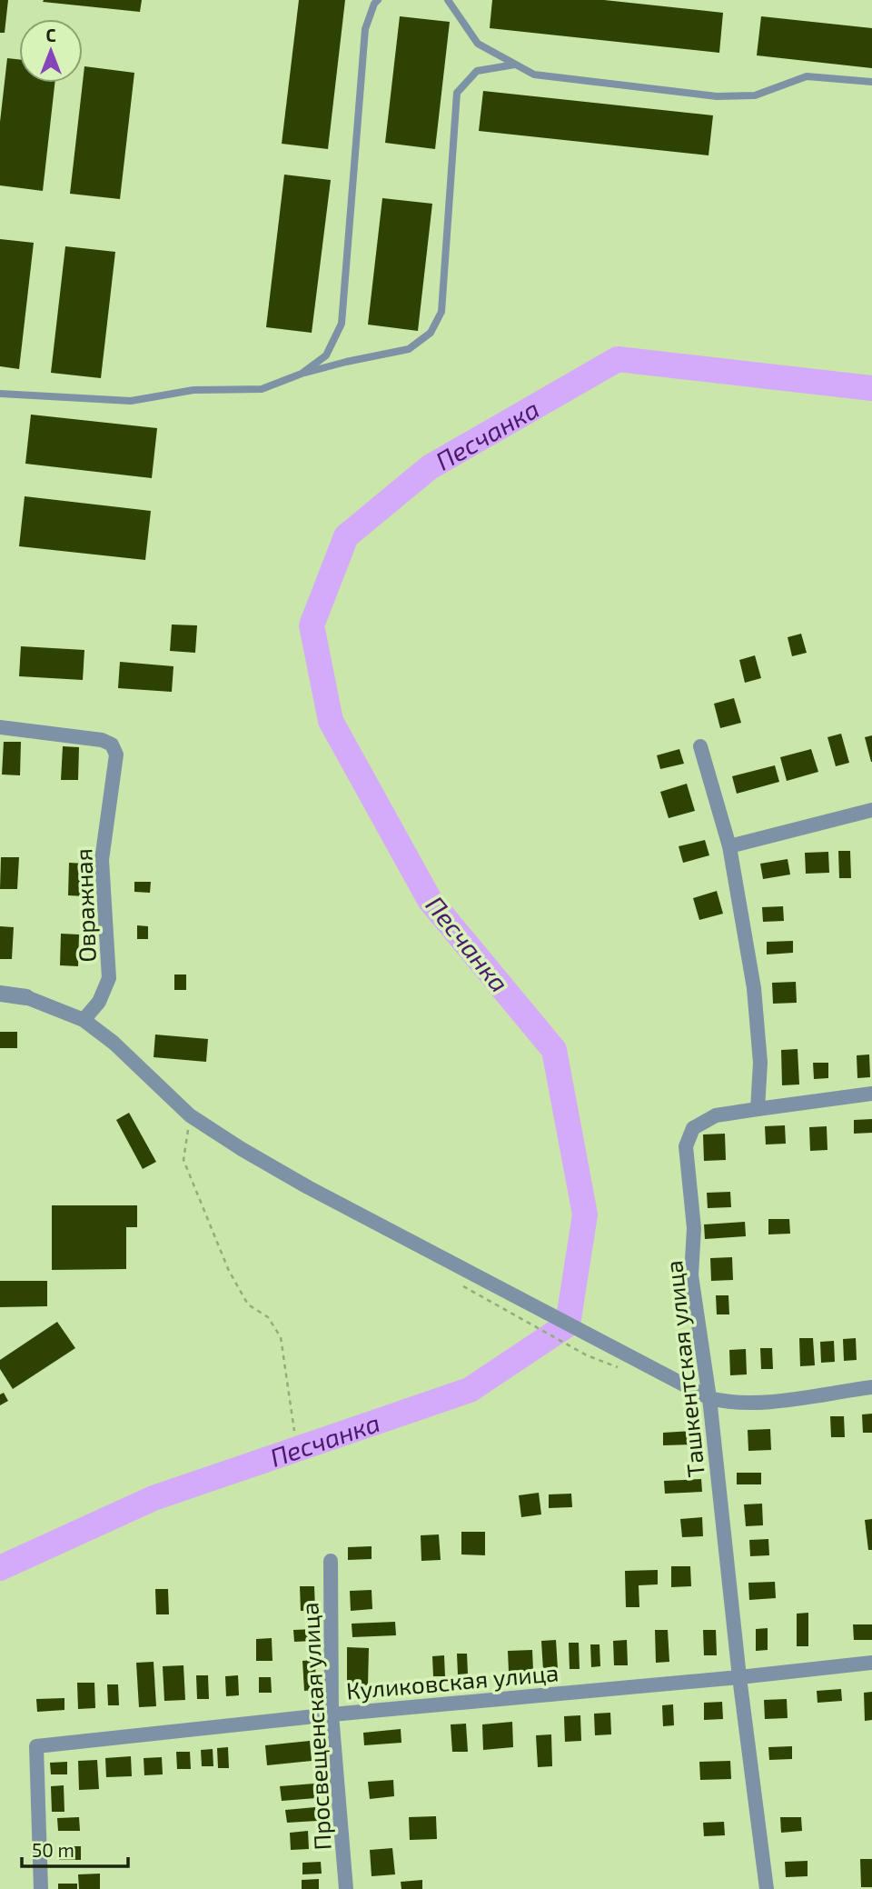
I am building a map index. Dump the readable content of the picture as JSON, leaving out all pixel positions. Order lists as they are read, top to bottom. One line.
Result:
{"streets":{"street":["Овражная","Ташкентская улица","Куликовская улица","Просвещенская улица"]},"crossings":[["Ташкентская улица","Куликовская улица"],["Куликовская улица","Просвещенская улица"]],"water":["Песчанка"],"scale_bar":"50 m","north":"top"}
